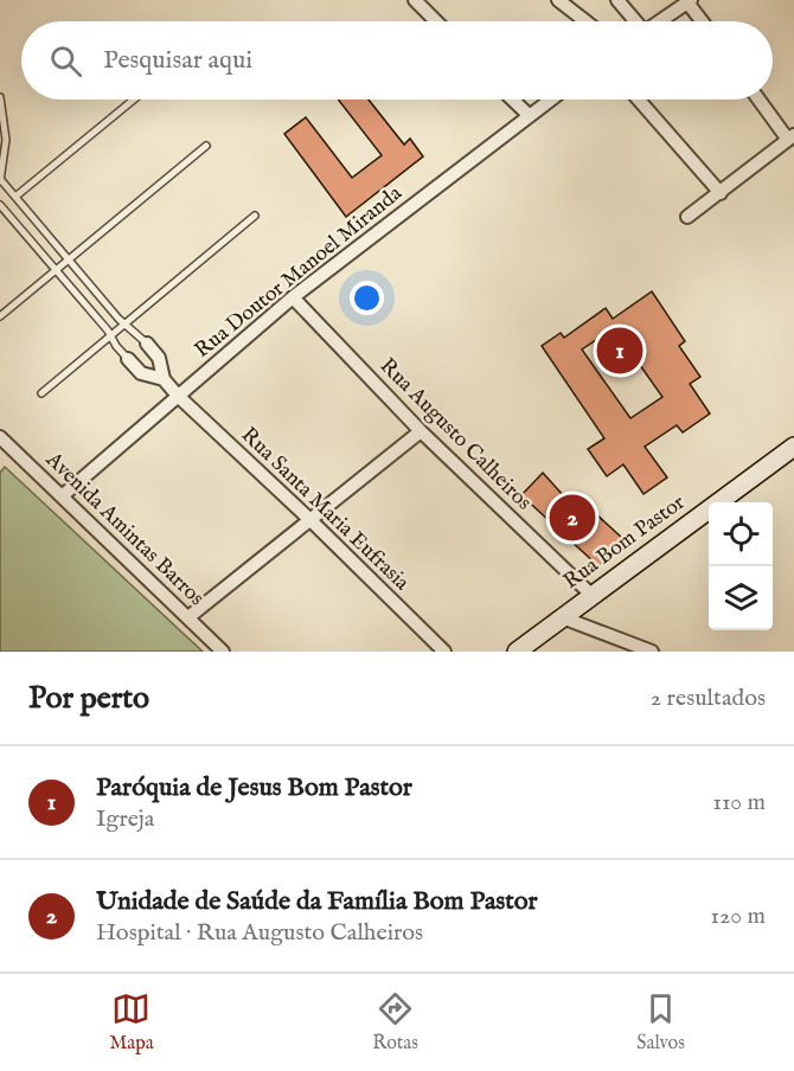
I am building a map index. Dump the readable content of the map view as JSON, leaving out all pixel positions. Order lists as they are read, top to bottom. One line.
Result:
{"streets":{"main road":["Rua Bom Pastor"],"street":["Rua Doutor Manoel Miranda","Rua Augusto Calheiros","Rua Santa Maria Eufrasia","Avenida Amintas Barros"]},"crossings":[["Rua Doutor Manoel Miranda","Rua Augusto Calheiros"],["Rua Doutor Manoel Miranda","Rua Santa Maria Eufrasia"],["Rua Doutor Manoel Miranda","Avenida Amintas Barros"],["Rua Augusto Calheiros","Rua Bom Pastor"]],"page":{"search":"Pesquisar aqui","pins":["1","2"],"heading":["Por perto","2 resultados"],"list":[{"mark":"1","name":"Paróquia de Jesus Bom Pastor","note":"Igreja","value":"110 m"},{"mark":"2","name":"Unidade de Saúde da Família Bom Pastor","note":"Hospital · Rua Augusto Calheiros","value":"120 m"}],"nav":["Mapa","Rotas","Salvos"]}}
